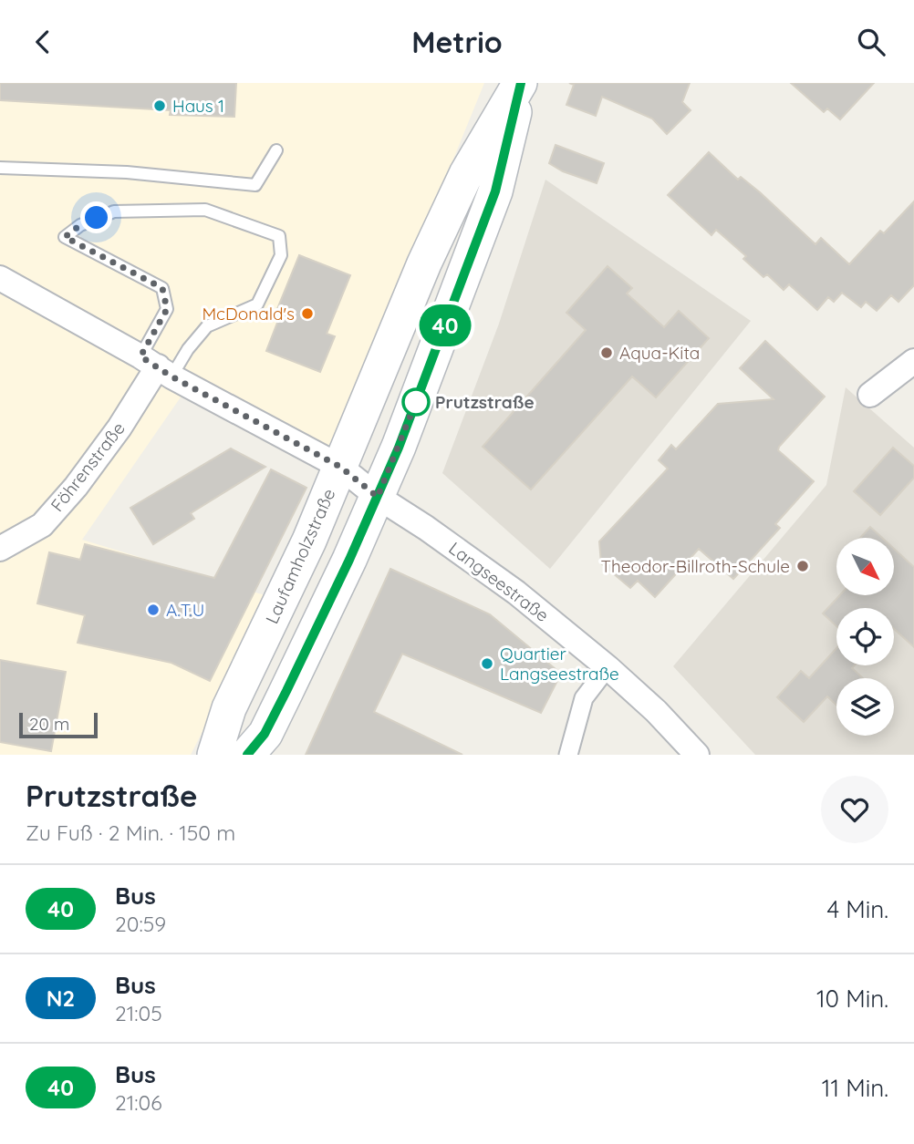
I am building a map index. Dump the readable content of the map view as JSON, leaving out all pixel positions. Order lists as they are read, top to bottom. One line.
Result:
{"streets":{"main road":["Laufamholzstraße"],"street":["Föhrenstraße","Langseestraße"]},"crossings":[["Laufamholzstraße","Langseestraße"]],"places":["Haus 1","McDonald's","Aqua-Kita","Prutzstraße","Theodor-Billroth-Schule","A.T.U","Quartier Langseestraße"],"lines":["bus line 40"],"scale_bar":"20 m","north":"bottom right","page":{"header":"Metrio","on_map":"40","scale":"20 m","heading":["Prutzstraße","Zu Fuß · 2 Min. · 150 m"],"list":[{"mark":"40","name":"Bus","note":"20:59","value":"4 Min."},{"mark":"N2","name":"Bus","note":"21:05","value":"10 Min."},{"mark":"40","name":"Bus","note":"21:06","value":"11 Min."}]}}
